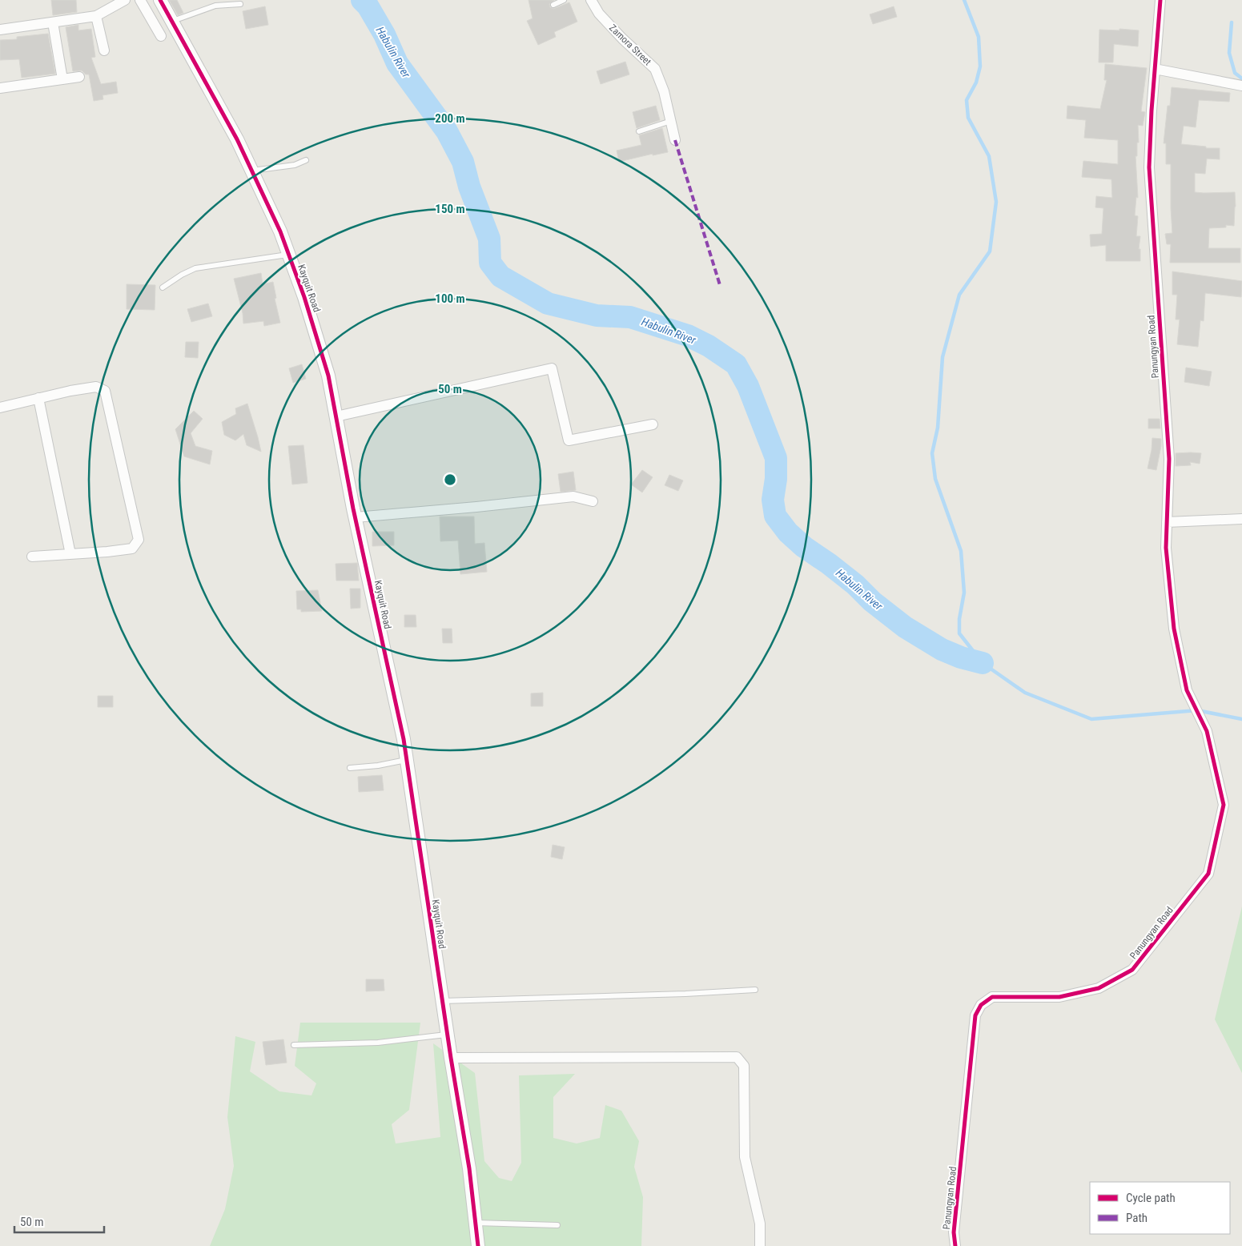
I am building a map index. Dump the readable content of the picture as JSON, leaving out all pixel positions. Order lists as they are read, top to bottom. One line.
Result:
{"streets":{"street":["Zamora Street","Kayquit Road","Panungyan Road"]},"water":["Habulin River"],"legend":["Cycle path","Path"],"scale_bar":"50 m","rings":["200 m","150 m","100 m","50 m"]}
